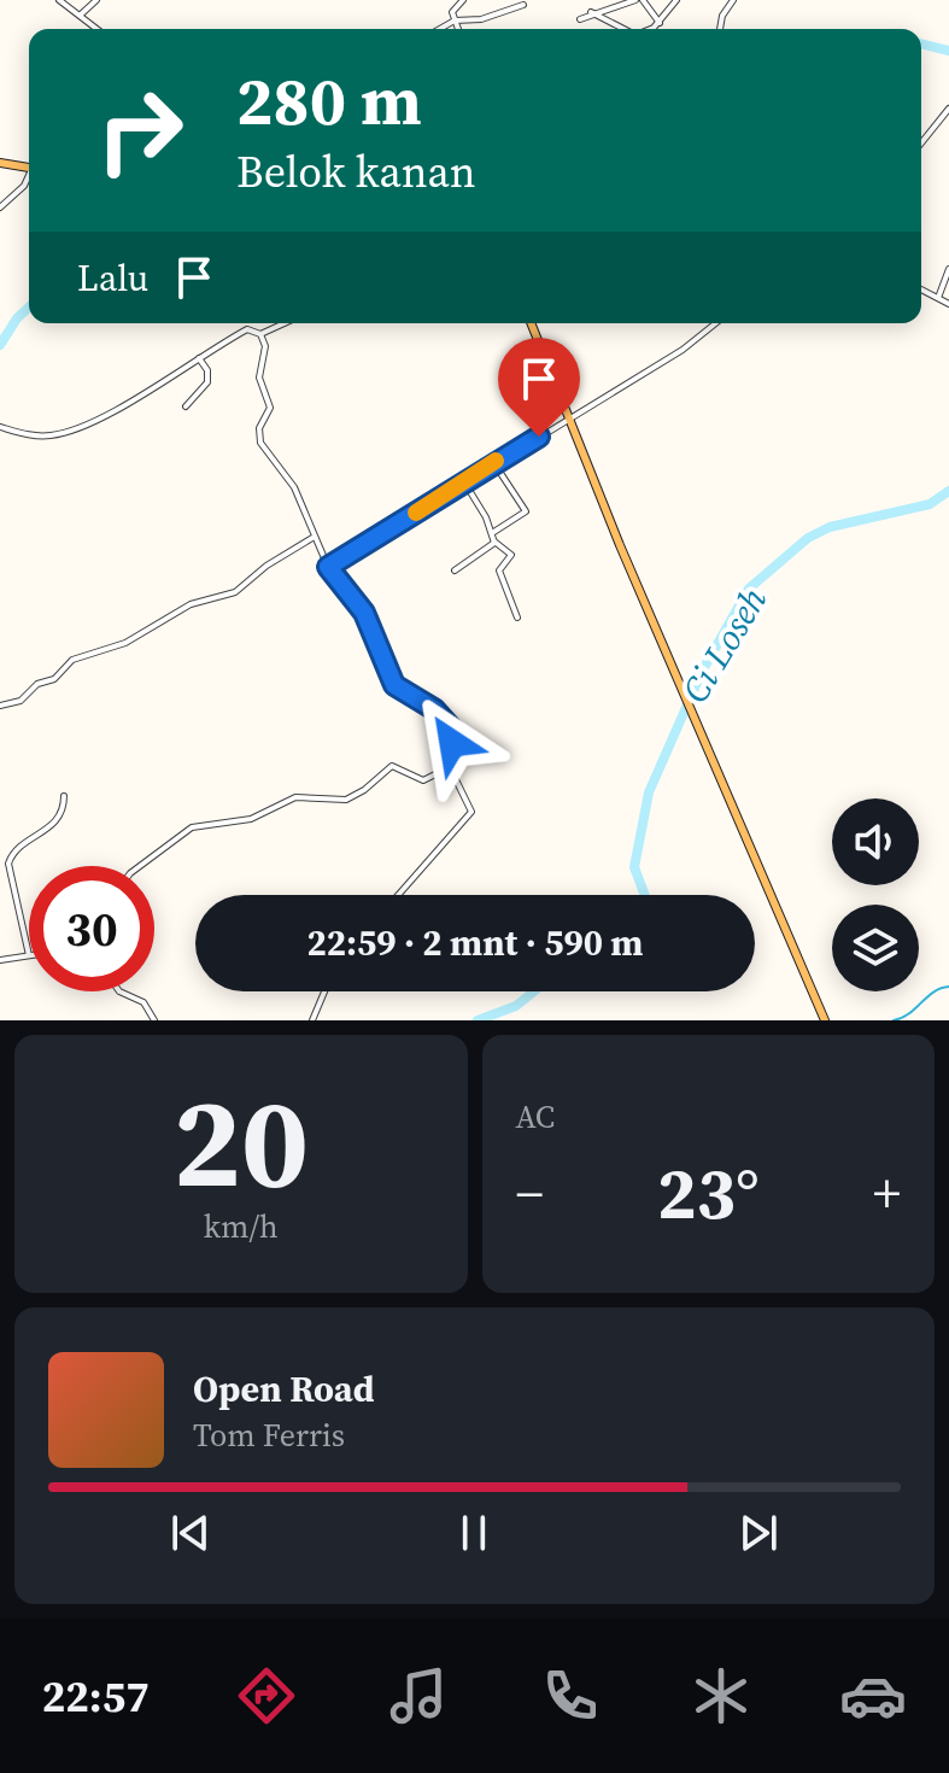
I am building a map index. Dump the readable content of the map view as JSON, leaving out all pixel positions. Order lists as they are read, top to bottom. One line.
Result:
{"water":["Ci Loseh"],"page":{"turn":["280 m","Belok kanan"],"then":"Lalu","limit":"30","trip":"22:59 · 2 mnt · 590 m","tile":[["20","km/h"],"AC"],"heat":["−","23°","+"],"song":["Open Road","Tom Ferris"],"tabs":"22:57"}}
